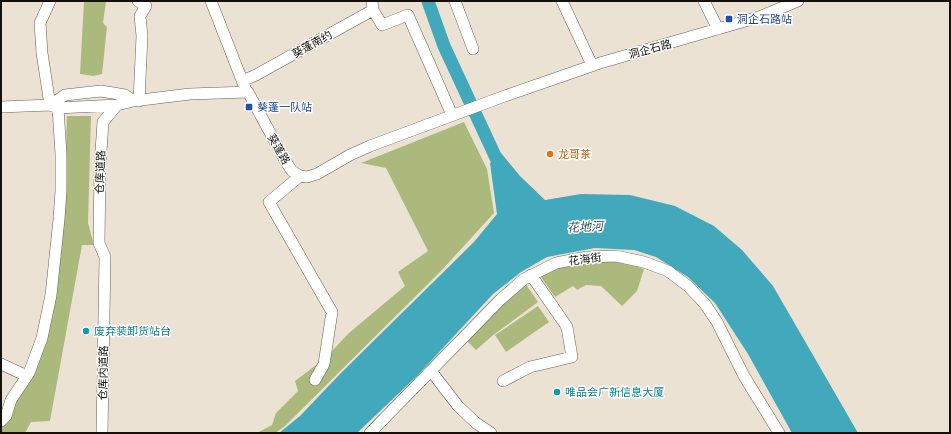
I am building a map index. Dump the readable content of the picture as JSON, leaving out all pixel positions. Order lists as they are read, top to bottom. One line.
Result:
{"streets":{"street":["葵蓬南约","洞企石路","葵蓬路","仓库道路","花海街","仓库内道路"]},"crossings":[["葵蓬南约","葵蓬路"],["仓库道路","仓库内道路"]],"water":["花地河"],"places":{"transit":["洞企石路站","葵蓬一队站"],"other":["龙哥茶","废弃装卸货站台","唯品会广新信息大厦"]}}
